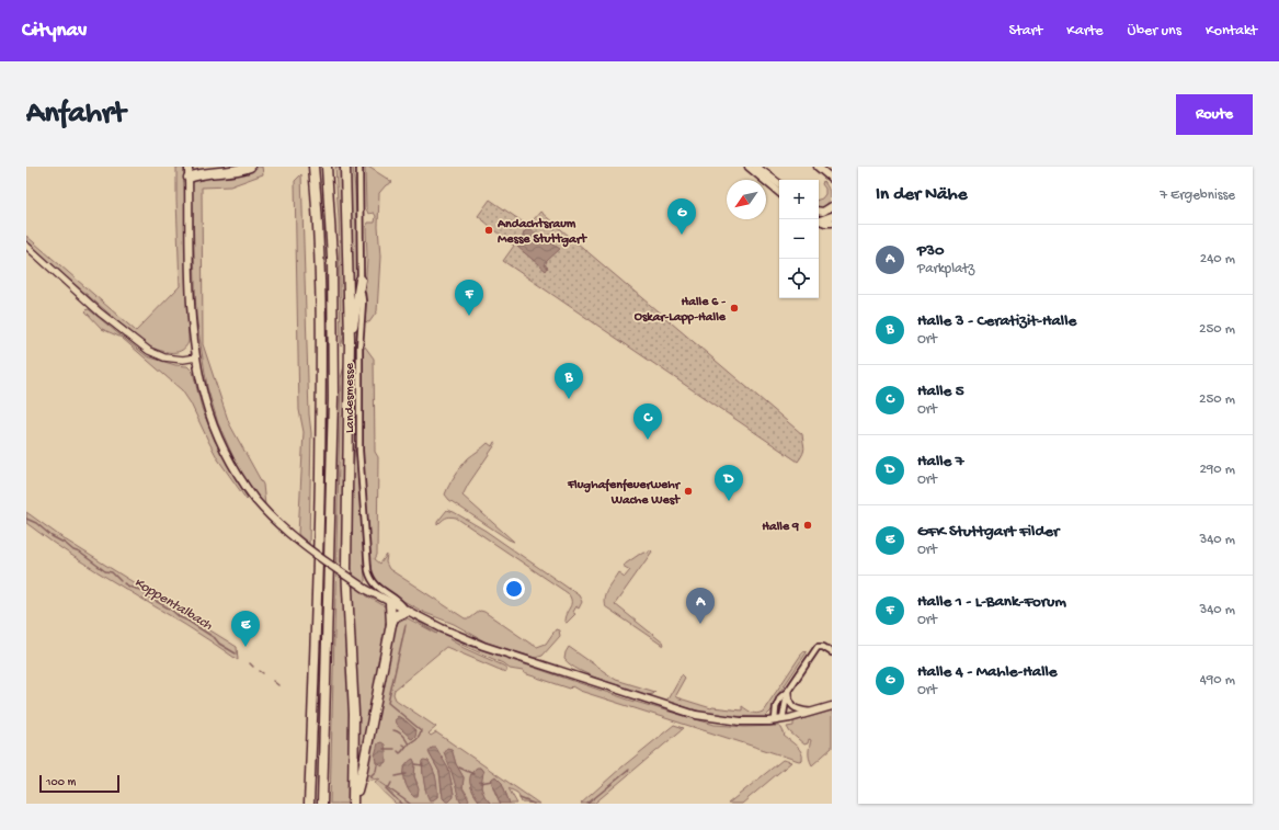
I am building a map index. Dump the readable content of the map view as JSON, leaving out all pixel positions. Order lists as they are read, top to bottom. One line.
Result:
{"streets":{"street":["Landesmesse"]},"water":["Koppentalbach"],"places":["Andachtsraum Messe Stuttgart","Halle 6 - Oskar-Lapp-Halle","Flughafenfeuerwehr Wache West","Halle 9"],"scale_bar":"100 m","north":"bottom left","page":{"header":"Citynav","nav":["Start","Karte","Über uns","Kontakt"],"buttons":"Route","title":"Anfahrt","heading":["In der Nähe","7 Ergebnisse"],"map_buttons":["+","−"],"pins":["G","F","B","C","D","A","E"],"list":[{"mark":"A","name":"P30","note":"Parkplatz","value":"240 m"},{"mark":"B","name":"Halle 3 - Ceratizit-Halle","note":"Ort","value":"250 m"},{"mark":"C","name":"Halle 5","note":"Ort","value":"250 m"},{"mark":"D","name":"Halle 7","note":"Ort","value":"290 m"},{"mark":"E","name":"GFK Stuttgart Filder","note":"Ort","value":"340 m"},{"mark":"F","name":"Halle 1 - L-Bank-Forum","note":"Ort","value":"340 m"},{"mark":"G","name":"Halle 4 - Mahle-Halle","note":"Ort","value":"490 m"}],"scale":"100 m"}}
